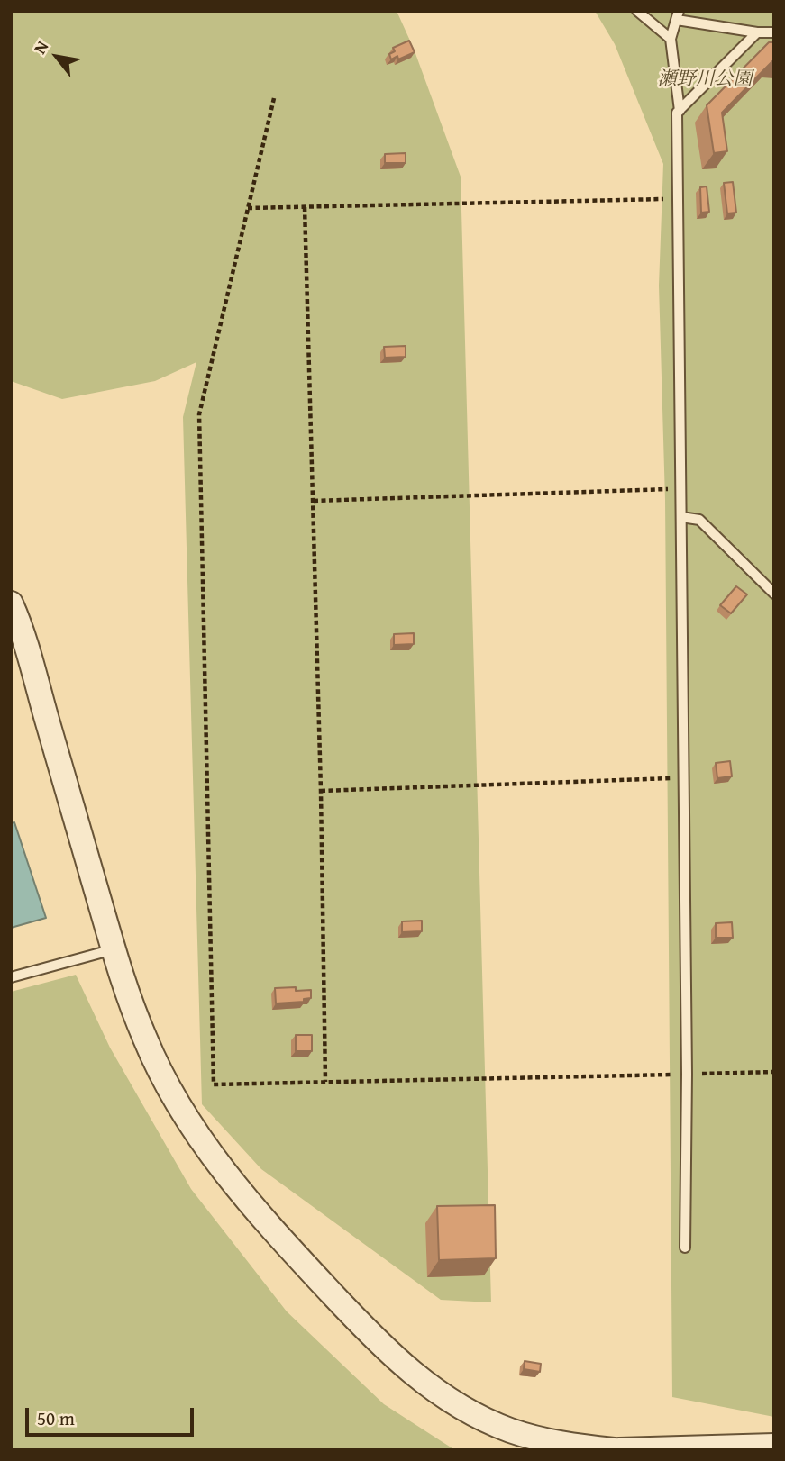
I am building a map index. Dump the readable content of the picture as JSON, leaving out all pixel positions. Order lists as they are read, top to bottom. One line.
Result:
{"parks":["瀬野川公園"],"scale_bar":"50 m","north":"top left"}
